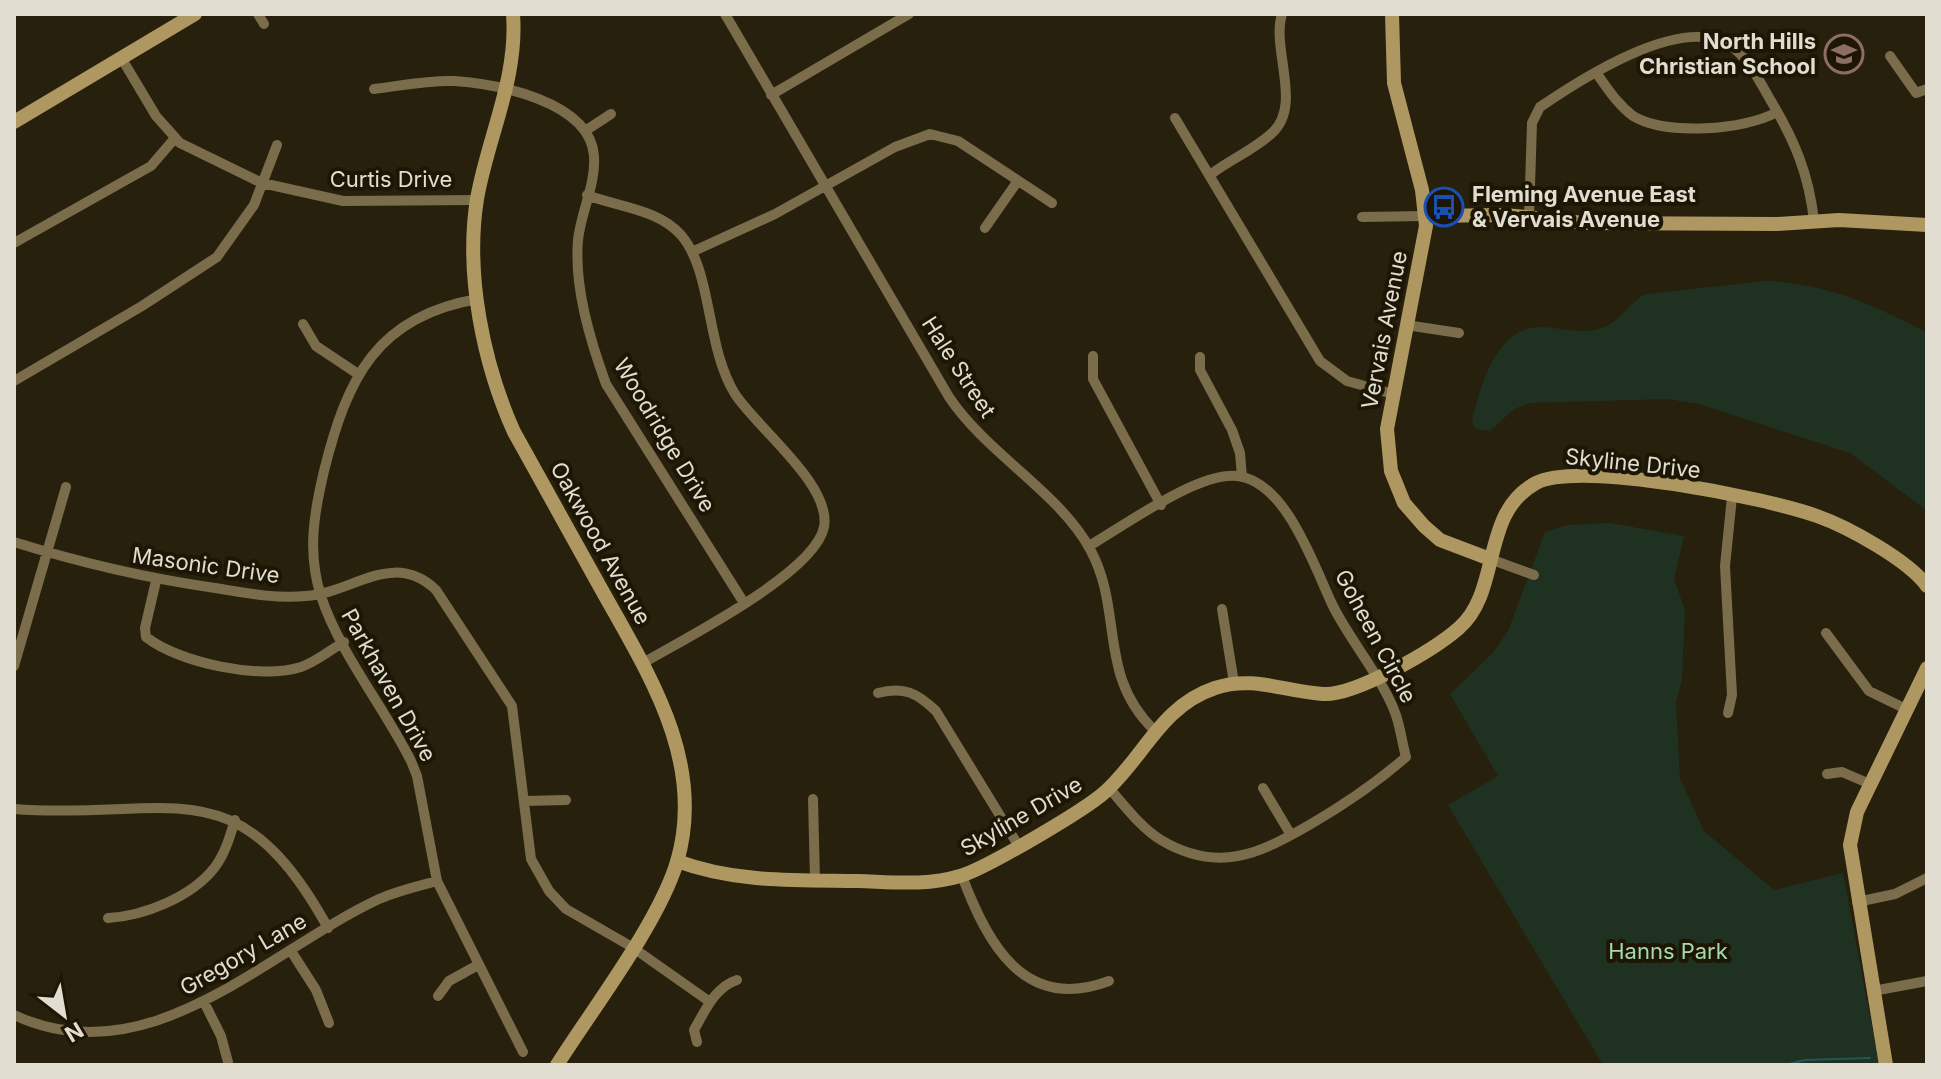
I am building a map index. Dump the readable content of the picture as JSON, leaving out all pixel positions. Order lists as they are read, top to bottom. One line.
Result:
{"streets":{"street":["Curtis Drive","Vervais Avenue","Hale Street","Woodridge Drive","Skyline Drive","Oakwood Avenue","Masonic Drive","Goheen Circle","Parkhaven Drive","Gregory Lane"]},"crossings":[["Curtis Drive","Oakwood Avenue"],["Vervais Avenue","Skyline Drive"],["Hale Street","Skyline Drive"],["Skyline Drive","Oakwood Avenue"],["Skyline Drive","Goheen Circle"],["Oakwood Avenue","Masonic Drive"],["Oakwood Avenue","Parkhaven Drive"],["Masonic Drive","Parkhaven Drive"],["Parkhaven Drive","Gregory Lane"]],"parks":["Hanns Park"],"places":{"school or university":["North Hills Christian School"],"bus stop":["Fleming Avenue East & Vervais Avenue"]},"north":"bottom right"}
